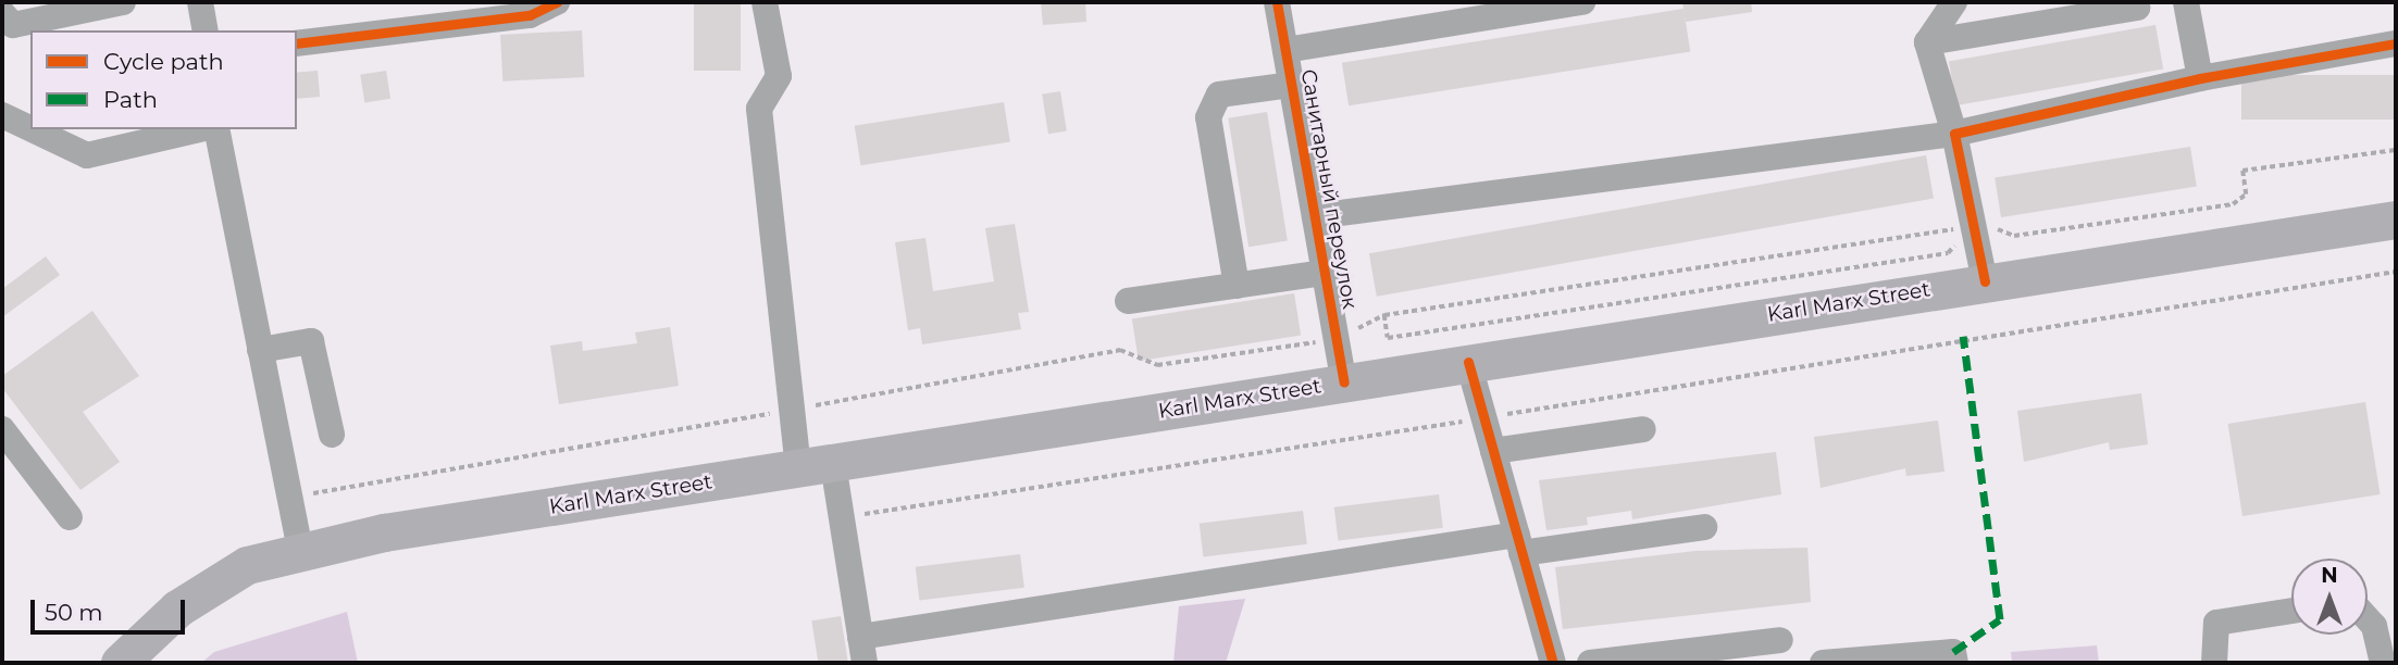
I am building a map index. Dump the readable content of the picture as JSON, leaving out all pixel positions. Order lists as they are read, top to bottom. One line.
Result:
{"streets":{"highway":["Karl Marx Street"],"street":["Санитарный переулок"]},"crossings":[["Санитарный переулок","Karl Marx Street"]],"legend":["Cycle path","Path"],"scale_bar":"50 m","north":"top"}
